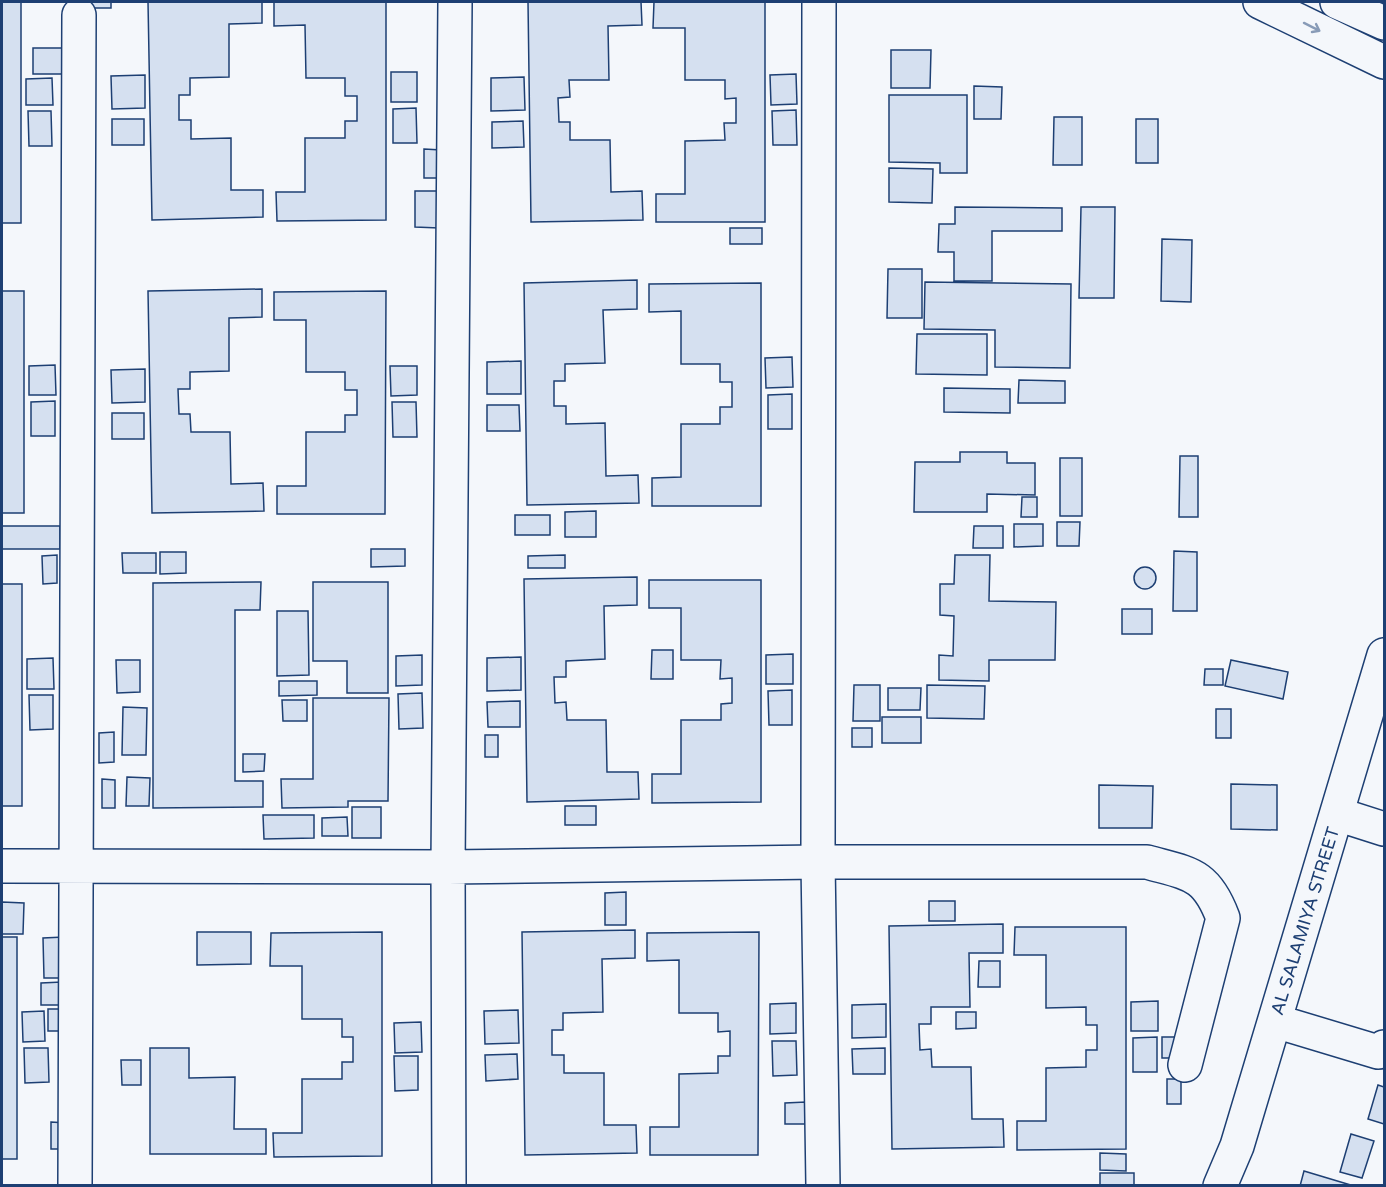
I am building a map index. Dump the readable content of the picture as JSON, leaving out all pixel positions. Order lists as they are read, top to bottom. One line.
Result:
{"streets":{"street":["AL SALAMIYA STREET"]}}
